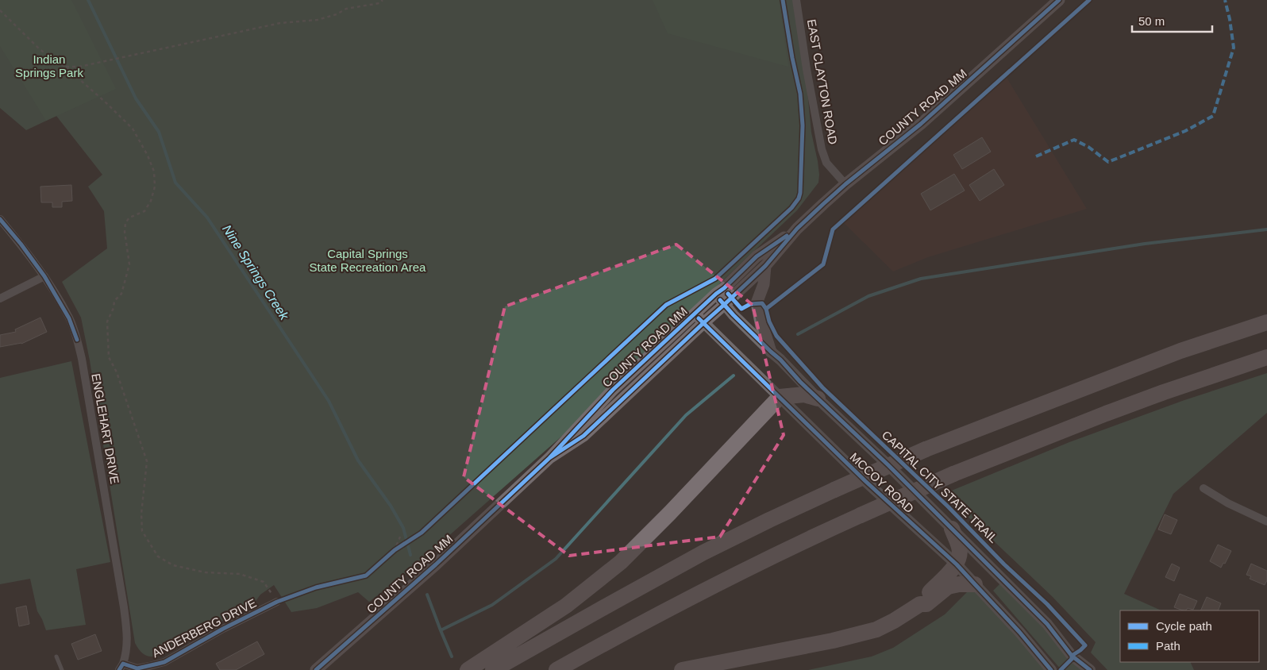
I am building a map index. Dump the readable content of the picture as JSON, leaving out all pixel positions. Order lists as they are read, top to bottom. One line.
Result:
{"streets":{"main road":["COUNTY ROAD MM"],"street":["EAST CLAYTON ROAD","ENGLEHART DRIVE","MCCOY ROAD","ANDERBERG DRIVE"],"cycle path":["CAPITAL CITY STATE TRAIL"]},"crossings":[["EAST CLAYTON ROAD","COUNTY ROAD MM"],["COUNTY ROAD MM","MCCOY ROAD"],["ENGLEHART DRIVE","ANDERBERG DRIVE"]],"water":["Nine Springs Creek"],"parks":["Indian Springs Park","Capital Springs State Recreation Area"],"legend":["Cycle path","Path"],"scale_bar":"50 m"}
